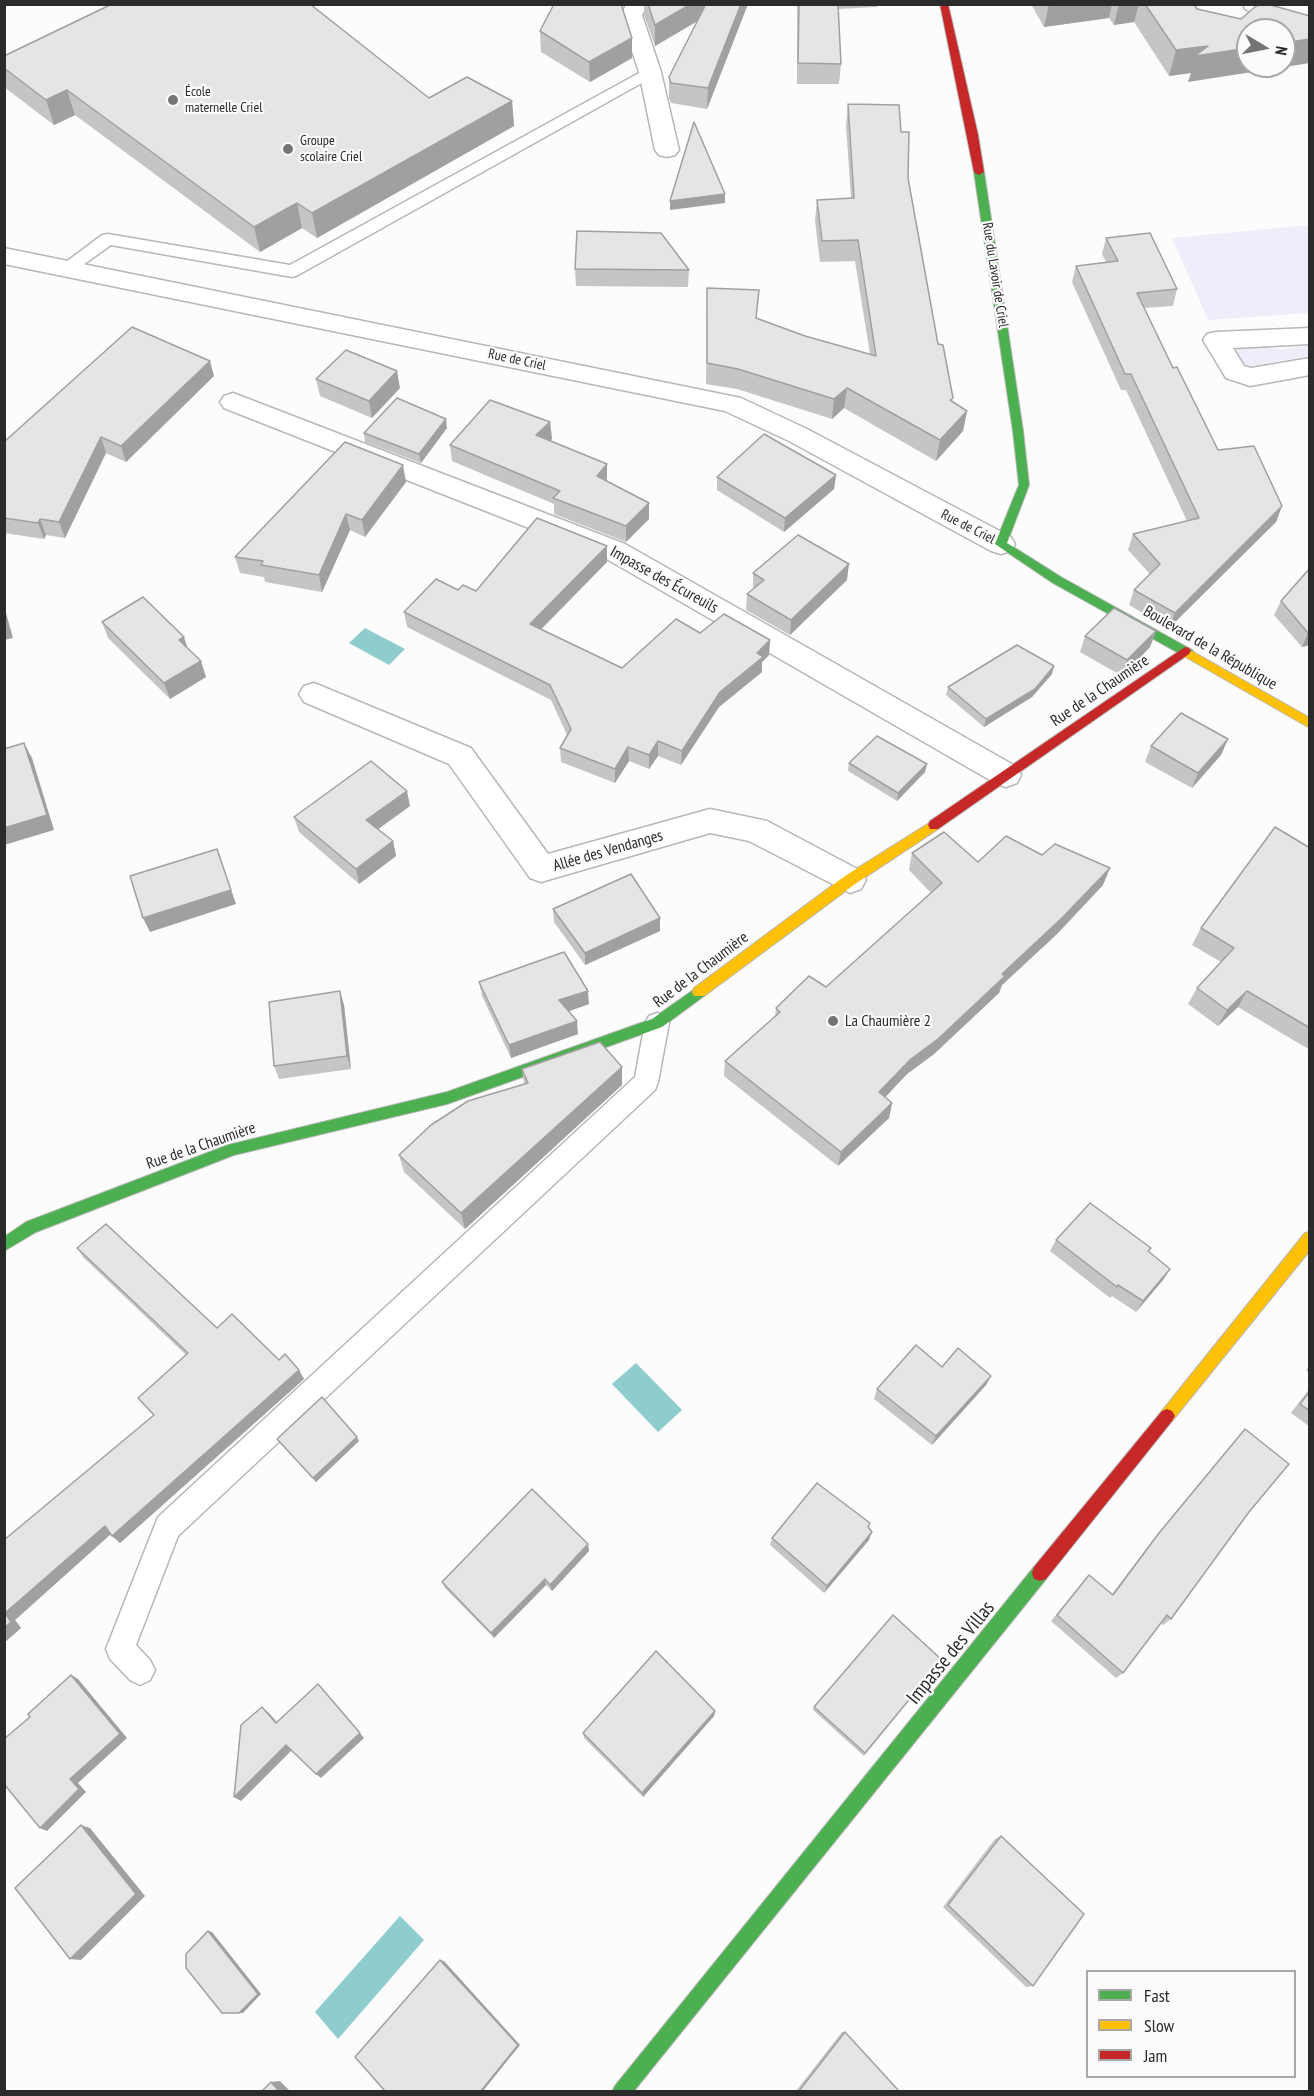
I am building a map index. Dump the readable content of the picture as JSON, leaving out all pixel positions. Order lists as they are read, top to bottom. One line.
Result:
{"streets":{"street":["Rue du Lavoir de Criel","Rue de Criel","Impasse des Écureuils","Boulevard de la République","Rue de la Chaumière","Allée des Vendanges","Impasse des Villas"]},"crossings":[["Rue du Lavoir de Criel","Rue de Criel"],["Rue du Lavoir de Criel","Boulevard de la République"],["Rue de Criel","Boulevard de la République"],["Impasse des Écureuils","Rue de la Chaumière"],["Boulevard de la République","Rue de la Chaumière"],["Rue de la Chaumière","Allée des Vendanges"]],"places":["École maternelle Criel","Groupe scolaire Criel","La Chaumière 2"],"legend":["Fast","Slow","Jam"],"north":"right"}
